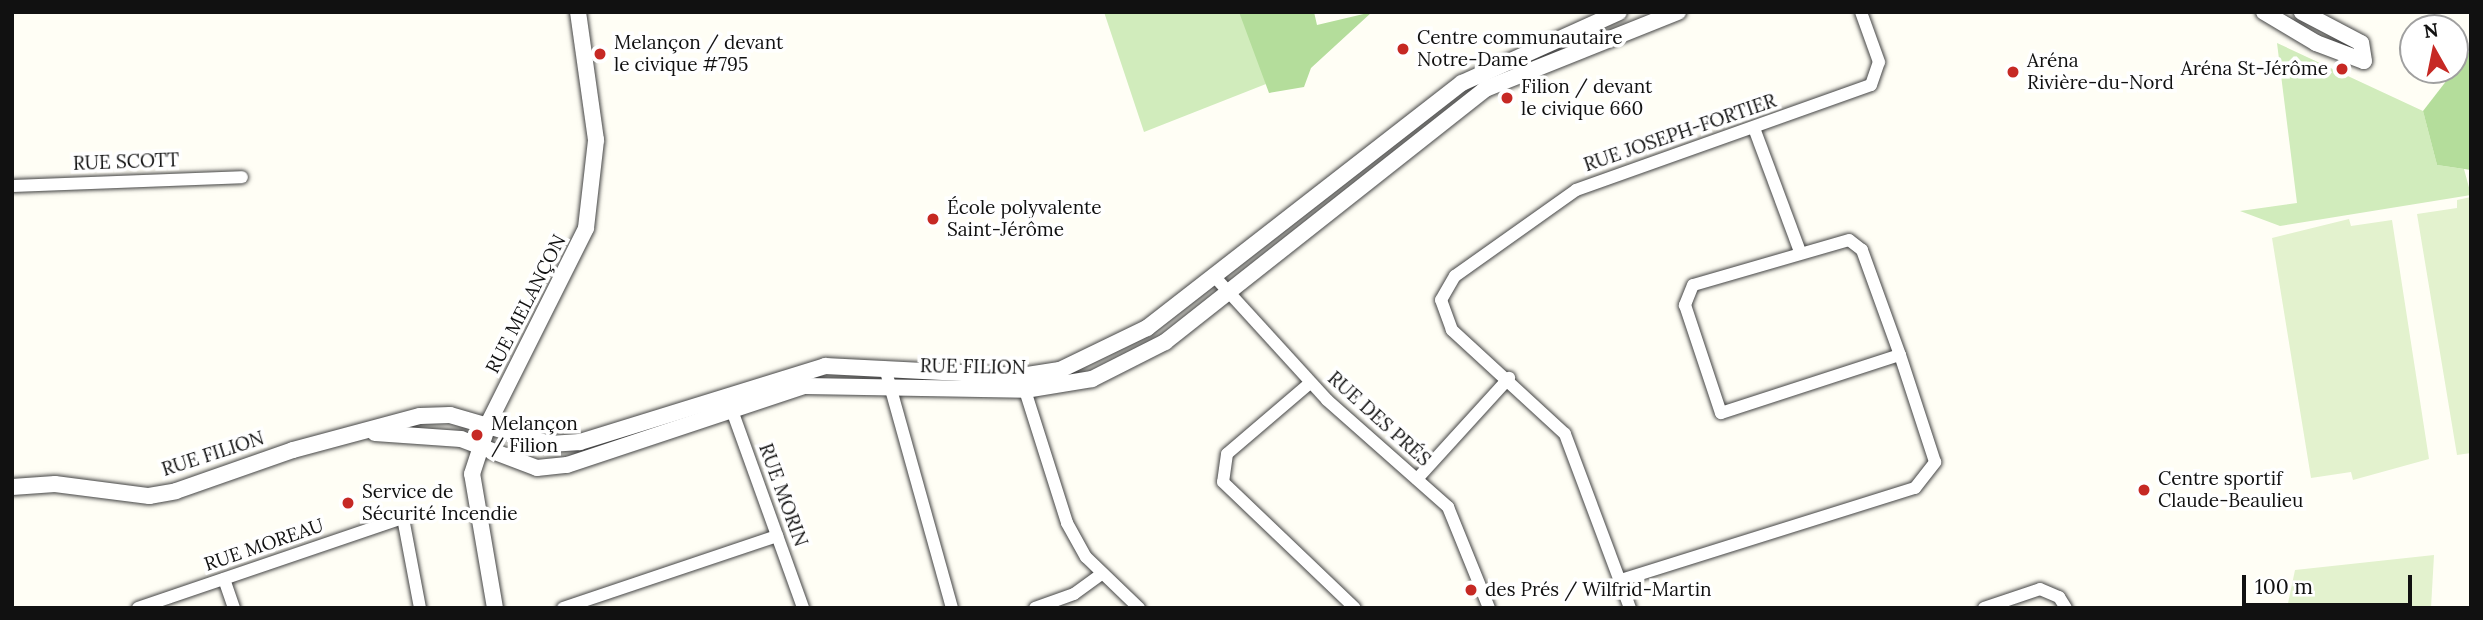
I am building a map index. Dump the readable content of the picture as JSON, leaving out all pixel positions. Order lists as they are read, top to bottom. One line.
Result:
{"streets":{"street":["RUE JOSEPH-FORTIER","RUE SCOTT","RUE MELANÇON","RUE FILION","RUE DES PRÉS","RUE MORIN","RUE MOREAU"]},"crossings":[["RUE MELANÇON","RUE FILION"],["RUE FILION","RUE DES PRÉS"],["RUE FILION","RUE MORIN"]],"places":["Centre communautaire Notre-Dame","Melançon / devant le civique #795","Aréna St-Jérôme","Aréna Rivière-du-Nord","Filion / devant le civique 660","École polyvalente Saint-Jérôme","Melançon / Filion","Centre sportif Claude-Beaulieu","Service de Sécurité Incendie","des Prés / Wilfrid-Martin"],"scale_bar":"100 m","north":"top"}
